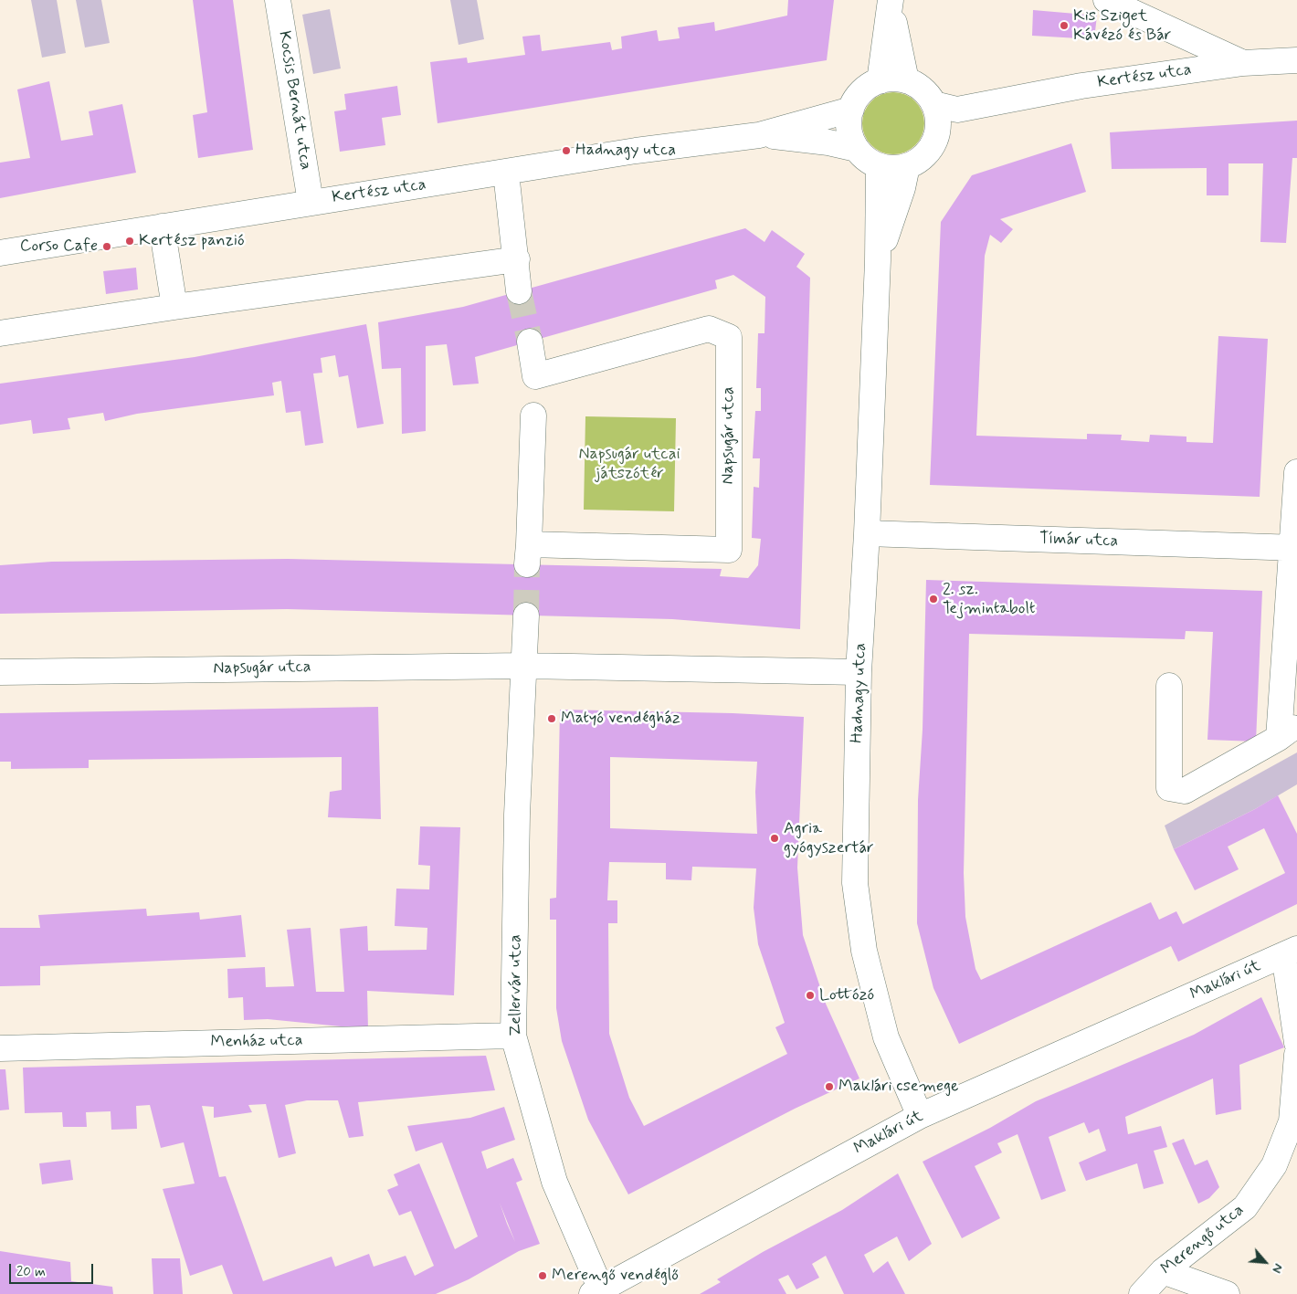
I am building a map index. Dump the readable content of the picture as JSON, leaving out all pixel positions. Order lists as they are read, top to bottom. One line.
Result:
{"streets":{"street":["Kertész utca","Kocsis Bernát utca","Napsugár utca","Tímár utca","Hadnagy utca","Maklári út","Zellervár utca","Menház utca","Merengő utca"]},"crossings":[["Kertész utca","Kocsis Bernát utca"],["Kertész utca","Hadnagy utca"],["Napsugár utca","Hadnagy utca"],["Napsugár utca","Zellervár utca"],["Tímár utca","Hadnagy utca"],["Hadnagy utca","Maklári út"],["Maklári út","Zellervár utca"],["Zellervár utca","Menház utca"]],"parks":["Napsugár utcai játszótér"],"places":["Kis Sziget Kávézó és Bár","Hadnagy utca","Kertész panzió","Corso Cafe","2. sz. Tejmintabolt","Matyó vendégház","Agria gyógyszertár","Lottózó","Maklári csemege","Merengő vendéglő"],"scale_bar":"20 m","north":"bottom right"}
